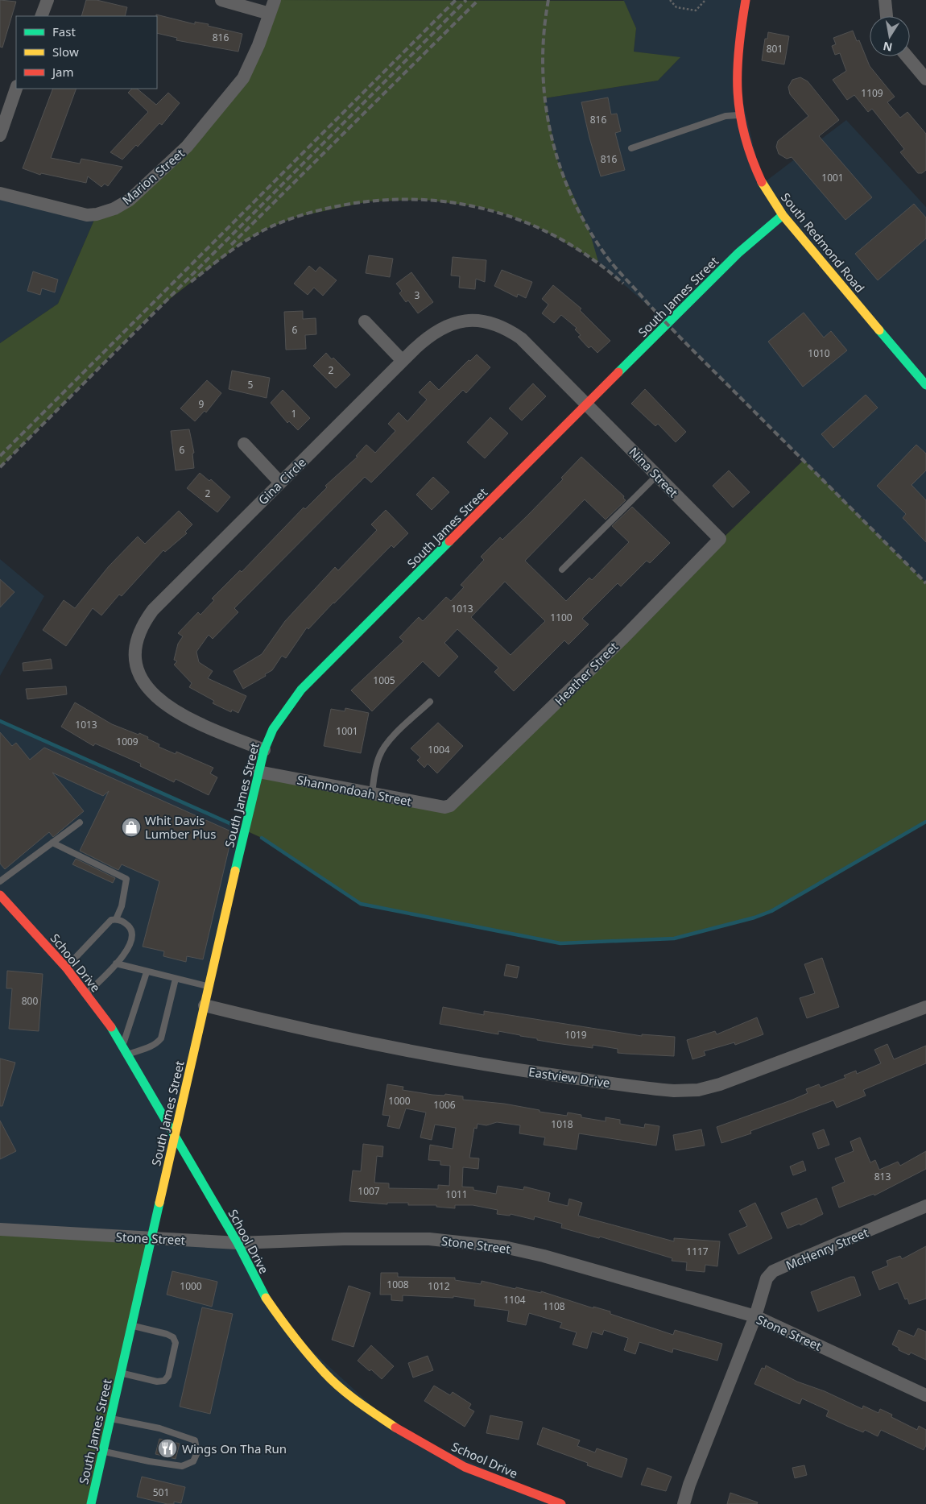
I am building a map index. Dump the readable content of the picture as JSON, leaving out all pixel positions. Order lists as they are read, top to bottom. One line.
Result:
{"streets":{"street":["Marion Street","South Redmond Road","South James Street","Nina Street","Gina Circle","Heather Street","Shannondoah Street","School Drive","Eastview Drive","Stone Street","McHenry Street"]},"crossings":[["South Redmond Road","South James Street"],["South James Street","Nina Street"],["South James Street","Gina Circle"],["South James Street","Shannondoah Street"],["South James Street","School Drive"],["South James Street","Eastview Drive"],["South James Street","Stone Street"],["Nina Street","Gina Circle"],["Nina Street","Heather Street"],["Heather Street","Shannondoah Street"],["School Drive","Stone Street"],["Stone Street","McHenry Street"]],"places":{"shop":["Whit Davis Lumber Plus"],"restaurant":["Wings On Tha Run"]},"house_numbers":["816","801","1109","816","816","1001","3","6","1010","2","5","9","1","6","2","1013","1100","1005","1013","1001","1009","1004","800","1019","1000","1006","1018","813","1007","1011","1117","1008","1000","1012","1104","1108","501"],"legend":["Fast","Slow","Jam"],"north":"bottom"}
